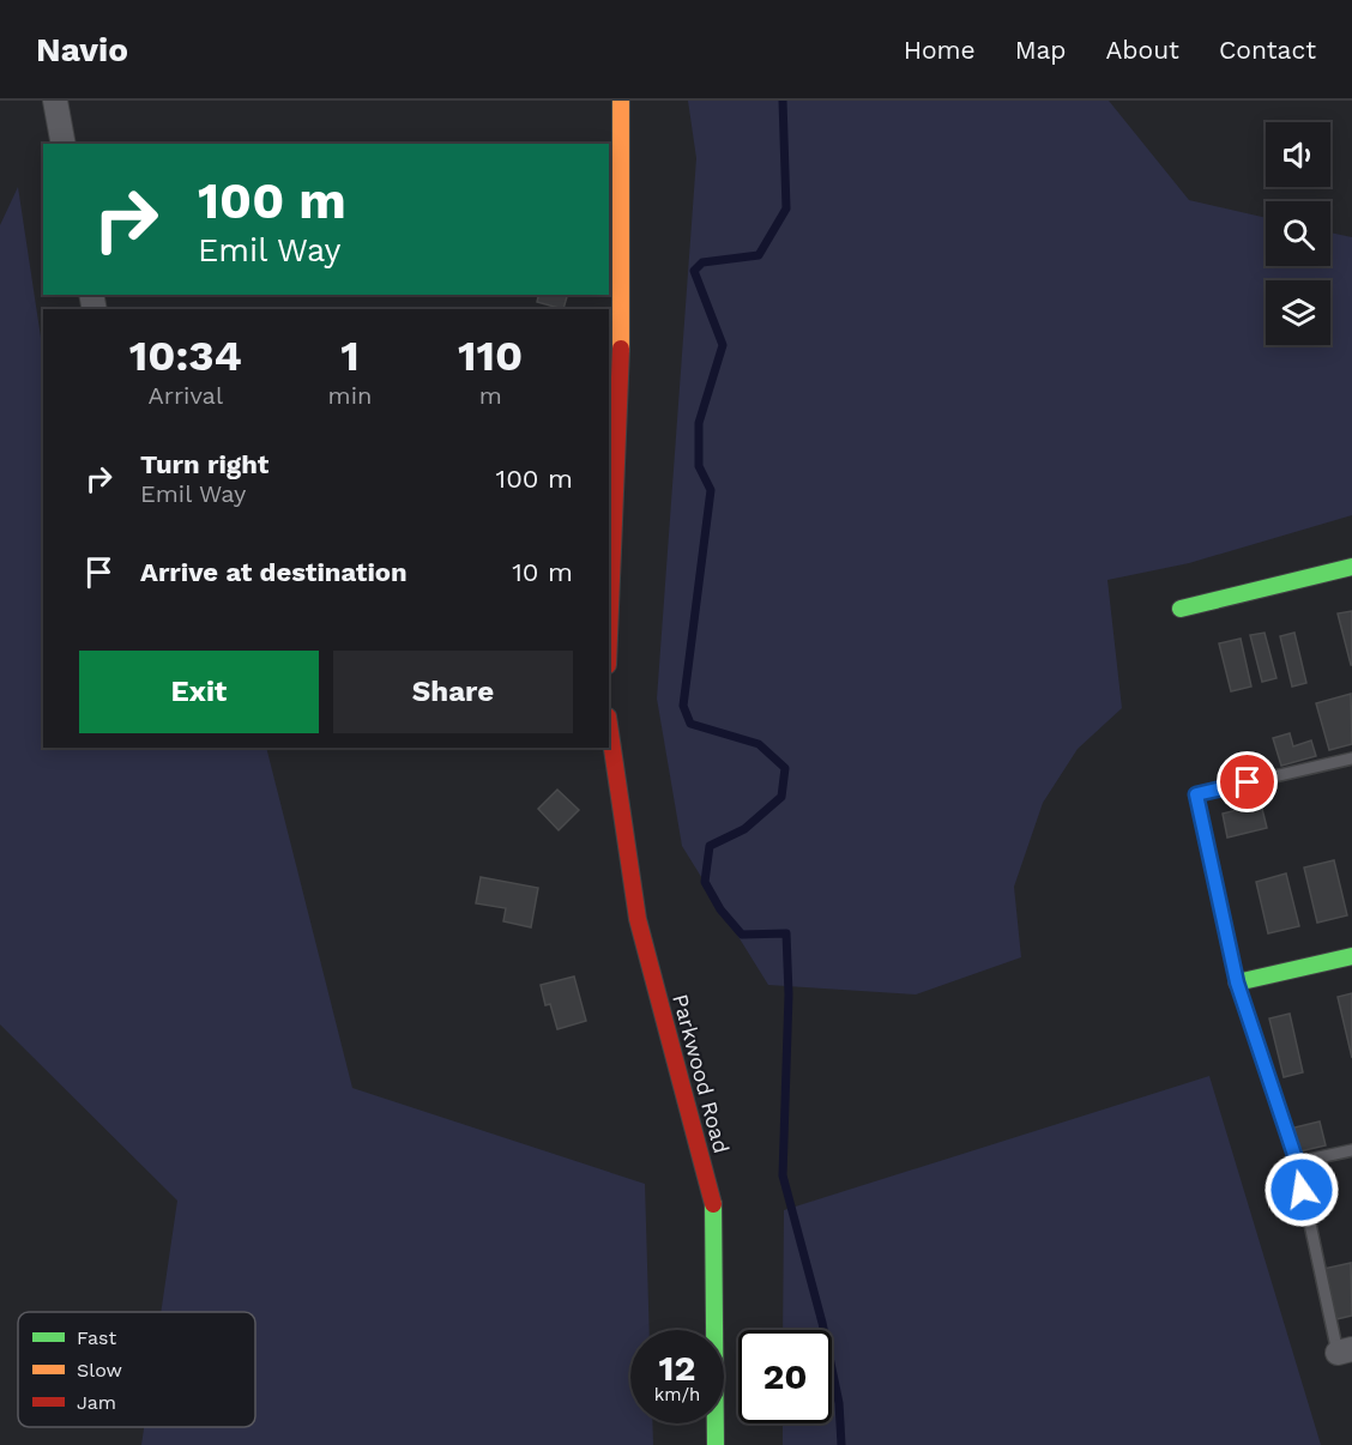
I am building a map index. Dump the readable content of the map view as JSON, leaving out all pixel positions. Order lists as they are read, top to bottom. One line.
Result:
{"streets":{"street":["Parkwood Road"]},"legend":["Fast","Slow","Jam"],"page":{"header":"Navio","nav":["Home","Map","About","Contact"],"turn":["100 m","Emil Way"],"eta":["10:34","Arrival","1","min","110","m"],"list":[{"name":"Turn right","note":"Emil Way","value":"100 m"},{"name":"Arrive at destination","value":"10 m"}],"buttons":["Exit","Share"],"speed":"12 km/h","limit":"20"}}
